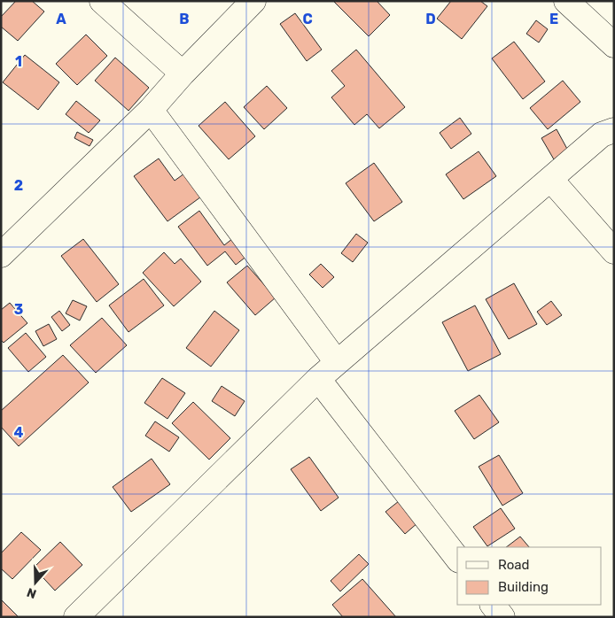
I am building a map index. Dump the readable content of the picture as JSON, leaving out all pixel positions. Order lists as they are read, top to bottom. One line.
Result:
{"legend":["Road","Building"],"north":"bottom","grid":{"columns":["A","B","C","D","E"],"rows":["1","2","3","4"]}}
